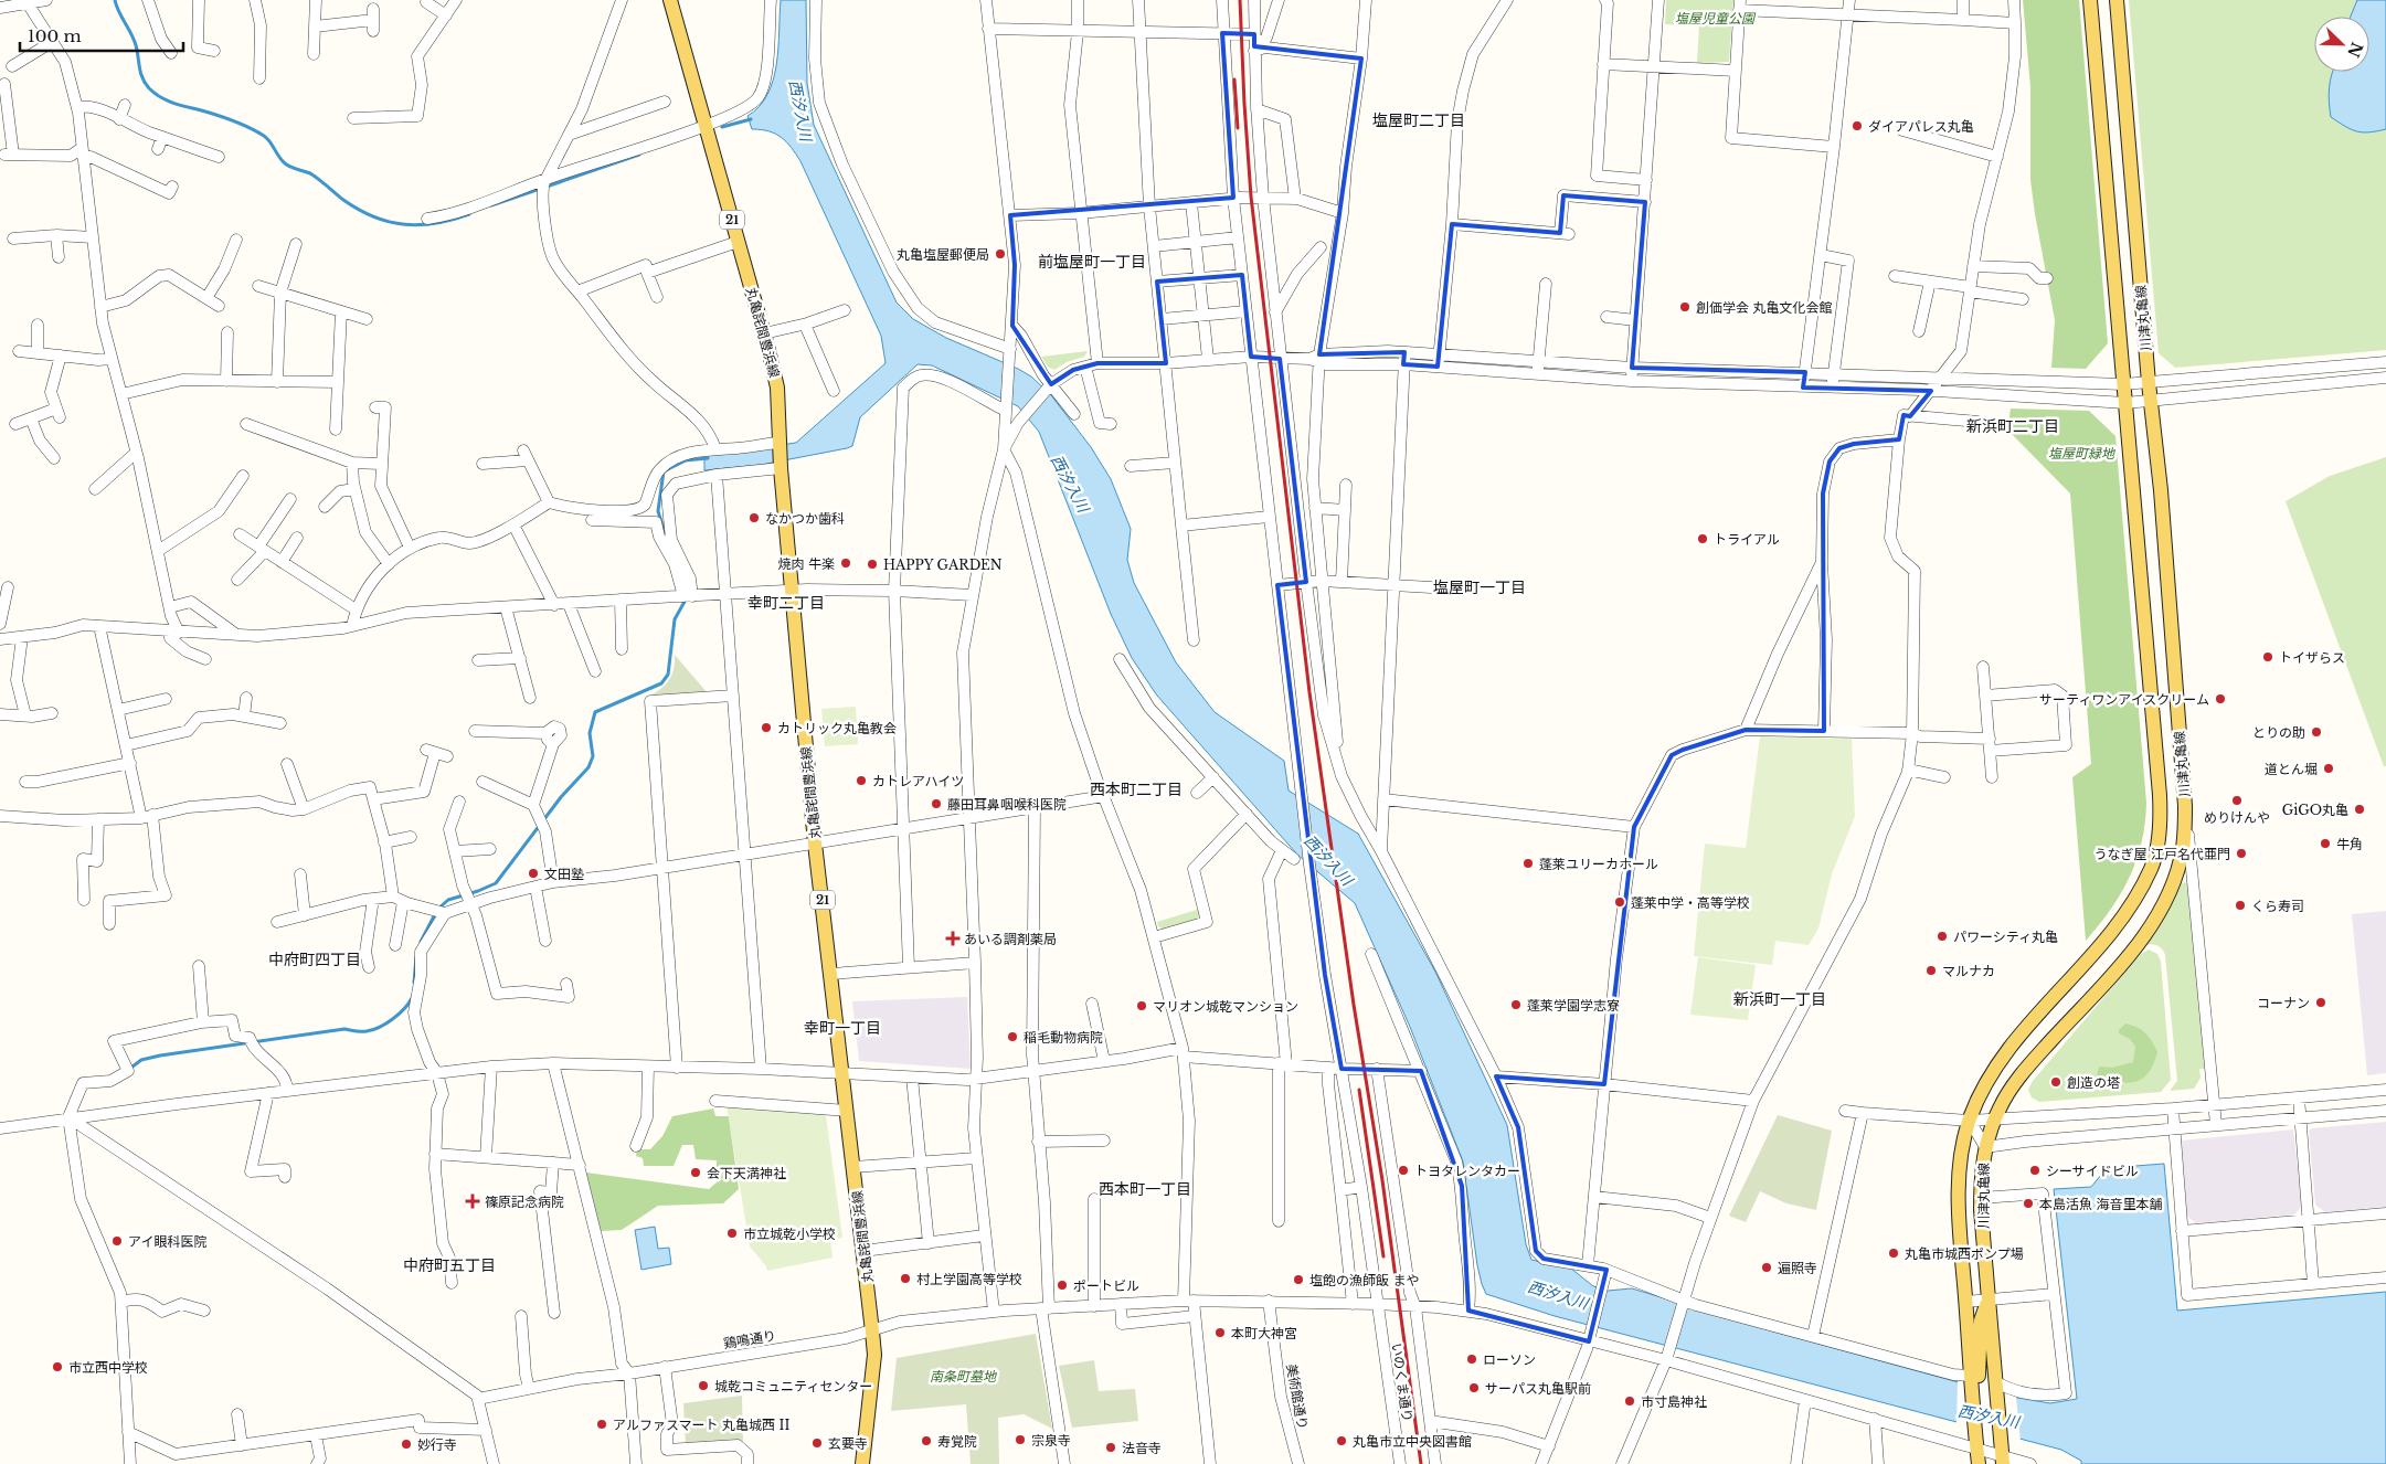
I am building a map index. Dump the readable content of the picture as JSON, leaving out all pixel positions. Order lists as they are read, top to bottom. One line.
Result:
{"streets":{"main road":["21","川津丸亀線","丸亀詫間豊浜線"],"street":["鶏鳴通り","いのくま通り","美術館通り"]},"crossings":[["川津丸亀線","鶏鳴通り"],["丸亀詫間豊浜線","鶏鳴通り"],["鶏鳴通り","いのくま通り"],["鶏鳴通り","美術館通り"]],"districts":["塩屋町二丁目","前塩屋町一丁目","新浜町二丁目","塩屋町一丁目","幸町二丁目","西本町二丁目","中府町四丁目","新浜町一丁目","幸町一丁目","西本町一丁目","中府町五丁目"],"water":["西汐入川"],"parks":["塩屋児童公園","塩屋町緑地","南条町墓地"],"places":{"other":["ダイアパレス丸亀","丸亀塩屋郵便局","創価学会 丸亀文化会館","なかつか歯科","トライアル","焼肉 牛楽","HAPPY GARDEN","トイザらス","サーティワンアイスクリーム","カトリック丸亀教会","とりの助","道とん堀","カトレアハイツ","めりけんや","藤田耳鼻咽喉科医院","GiGO丸亀","牛角","うなぎ屋 江戸名代亜門","蓬莱ユリーカホール","文田塾","蓬莱中学・高等学校","くら寿司","パワーシティ丸亀","マルナカ","コーナン","蓬莱学園学志寮","マリオン城乾マンション","稲毛動物病院","創造の塔","トヨタレンタカー","シーサイドビル","会下天満神社","本島活魚 海音里本舗","市立城乾小学校","アイ眼科医院","丸亀市城西ポンプ場","遍照寺","村上学園高等学校","塩飽の漁師飯 まや","ポートビル","本町大神宮","ローソン","市立西中学校","城乾コミュニティセンター","サーパス丸亀駅前","市寸島神社","アルファスマート 丸亀城西 II","宗泉寺","寿覚院","丸亀市立中央図書館","玄要寺","妙行寺","法音寺"],"health":["あいる調剤薬局","篠原記念病院"]},"scale_bar":"100 m","north":"bottom right"}
